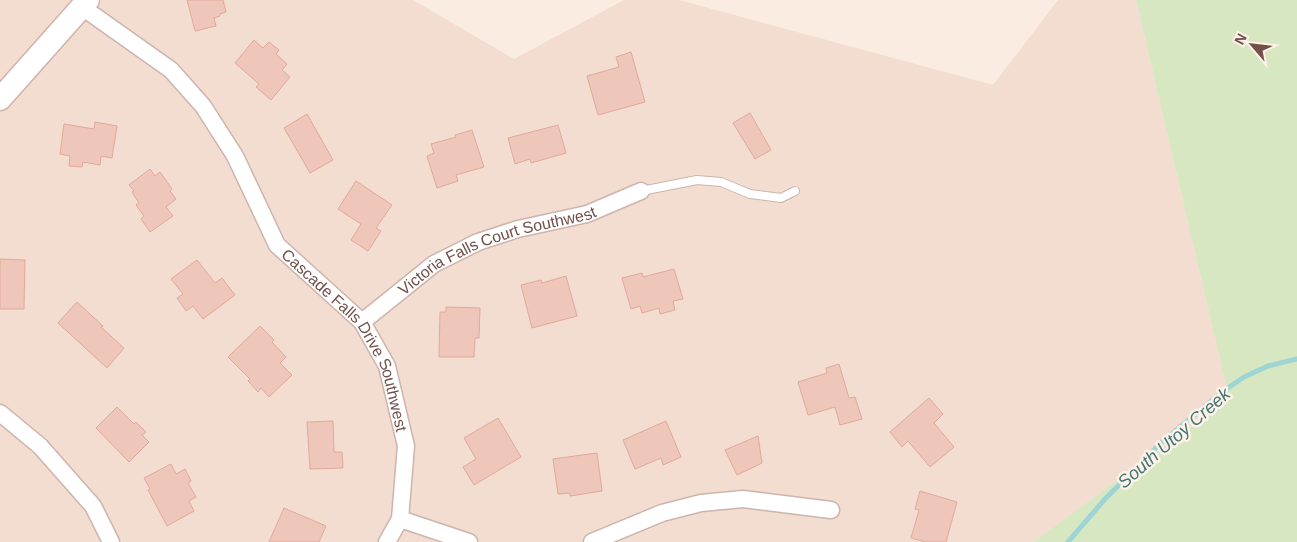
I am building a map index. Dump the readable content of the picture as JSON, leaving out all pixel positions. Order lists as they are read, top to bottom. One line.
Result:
{"streets":{"street":["Victoria Falls Court Southwest","Cascade Falls Drive Southwest"]},"crossings":[["Victoria Falls Court Southwest","Cascade Falls Drive Southwest"]],"water":["South Utoy Creek"],"north":"top left"}
